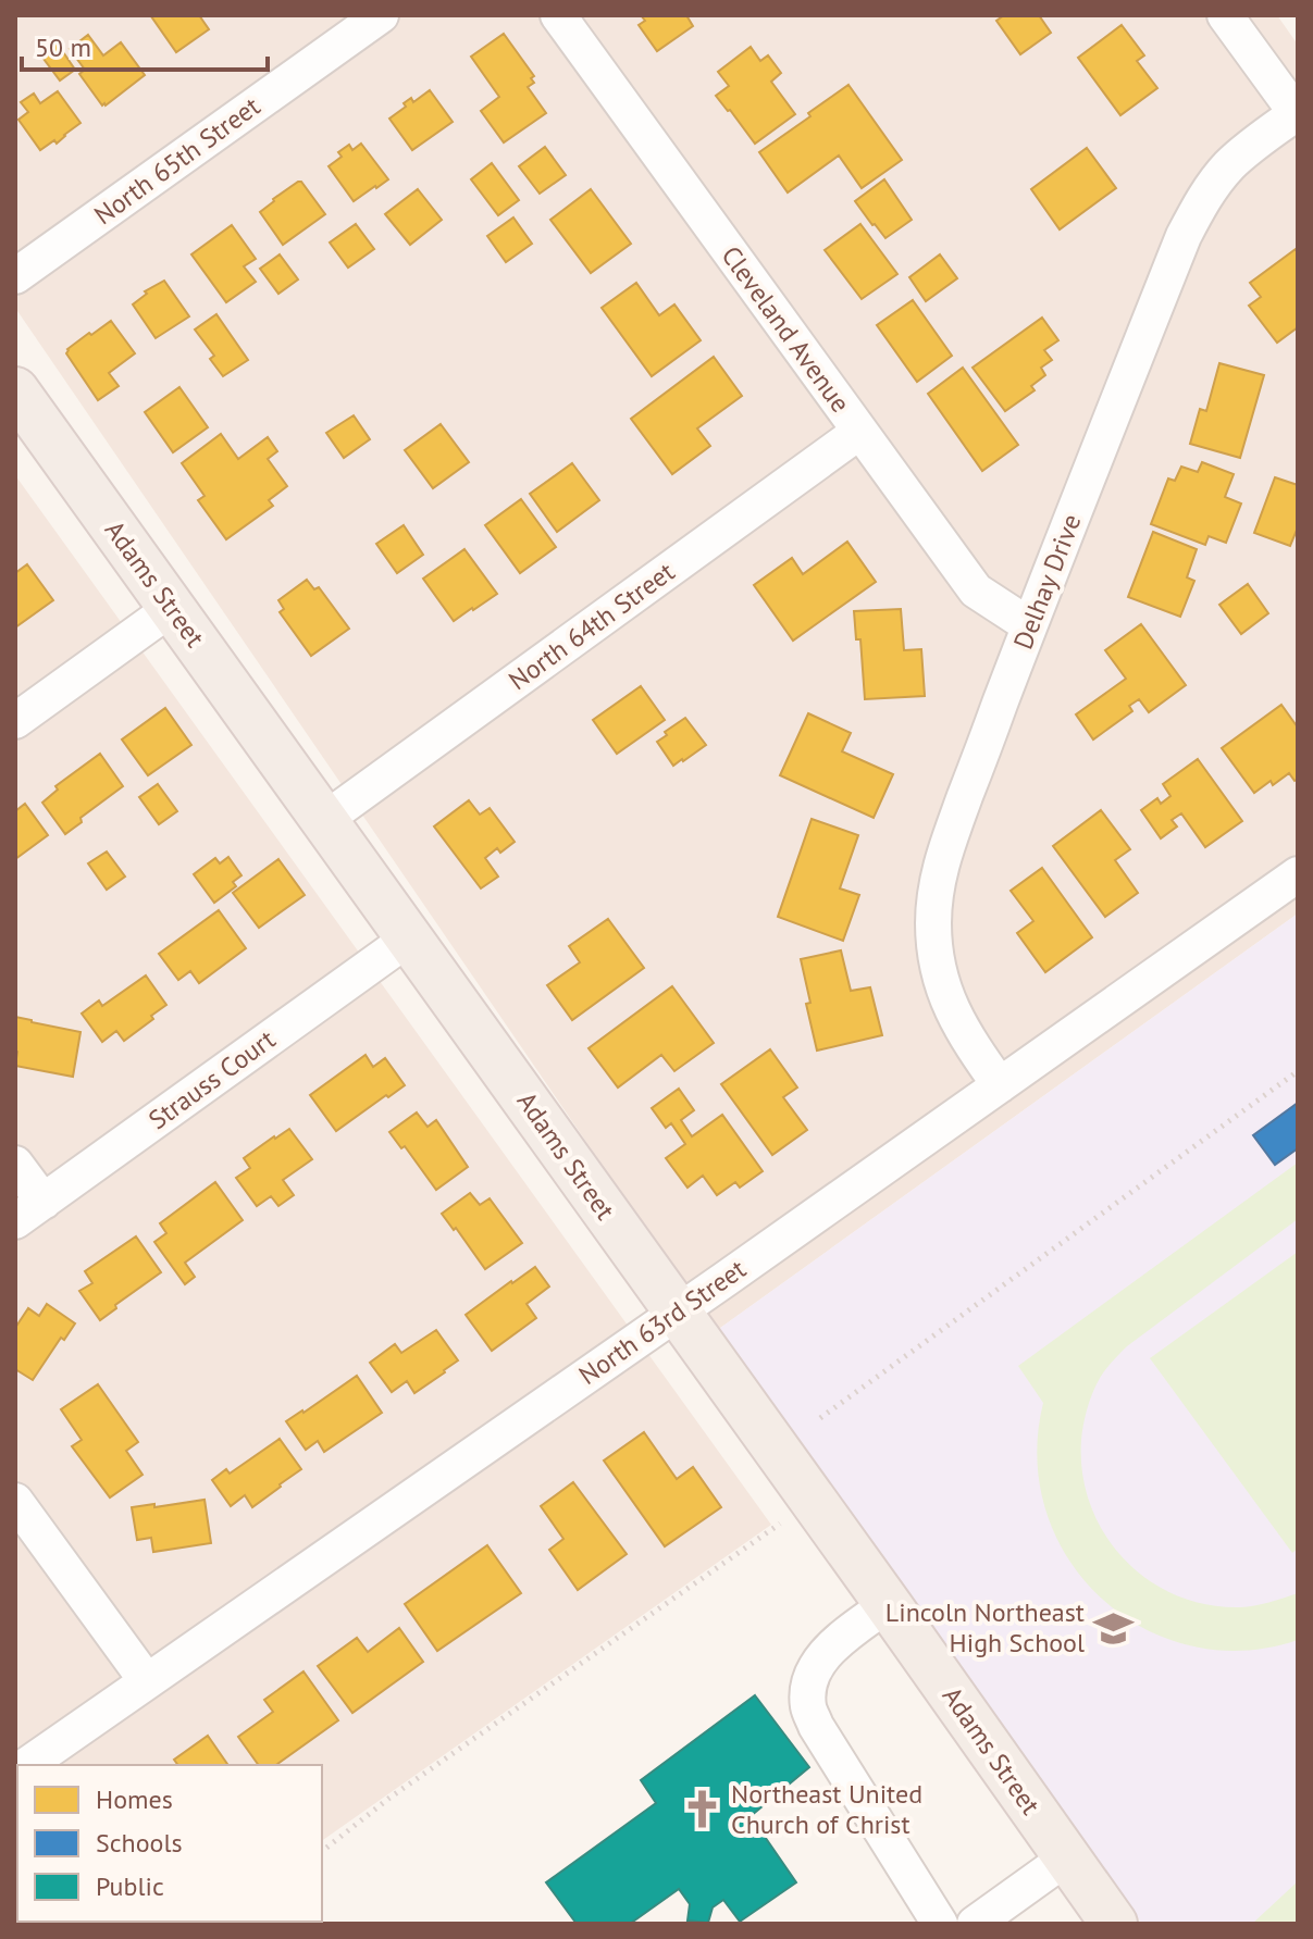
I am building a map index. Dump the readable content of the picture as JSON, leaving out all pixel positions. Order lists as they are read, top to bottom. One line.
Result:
{"streets":{"main road":["Adams Street"],"street":["North 65th Street","Cleveland Avenue","Delhay Drive","North 64th Street","Strauss Court","North 63rd Street"]},"crossings":[["Cleveland Avenue","Delhay Drive"],["Cleveland Avenue","North 64th Street"],["Delhay Drive","North 63rd Street"],["Adams Street","North 64th Street"],["Adams Street","Strauss Court"],["Adams Street","North 63rd Street"]],"places":{"school or university":["Lincoln Northeast High School"],"church":["Northeast United Church of Christ"]},"legend":["Homes","Schools","Public"],"scale_bar":"50 m"}
